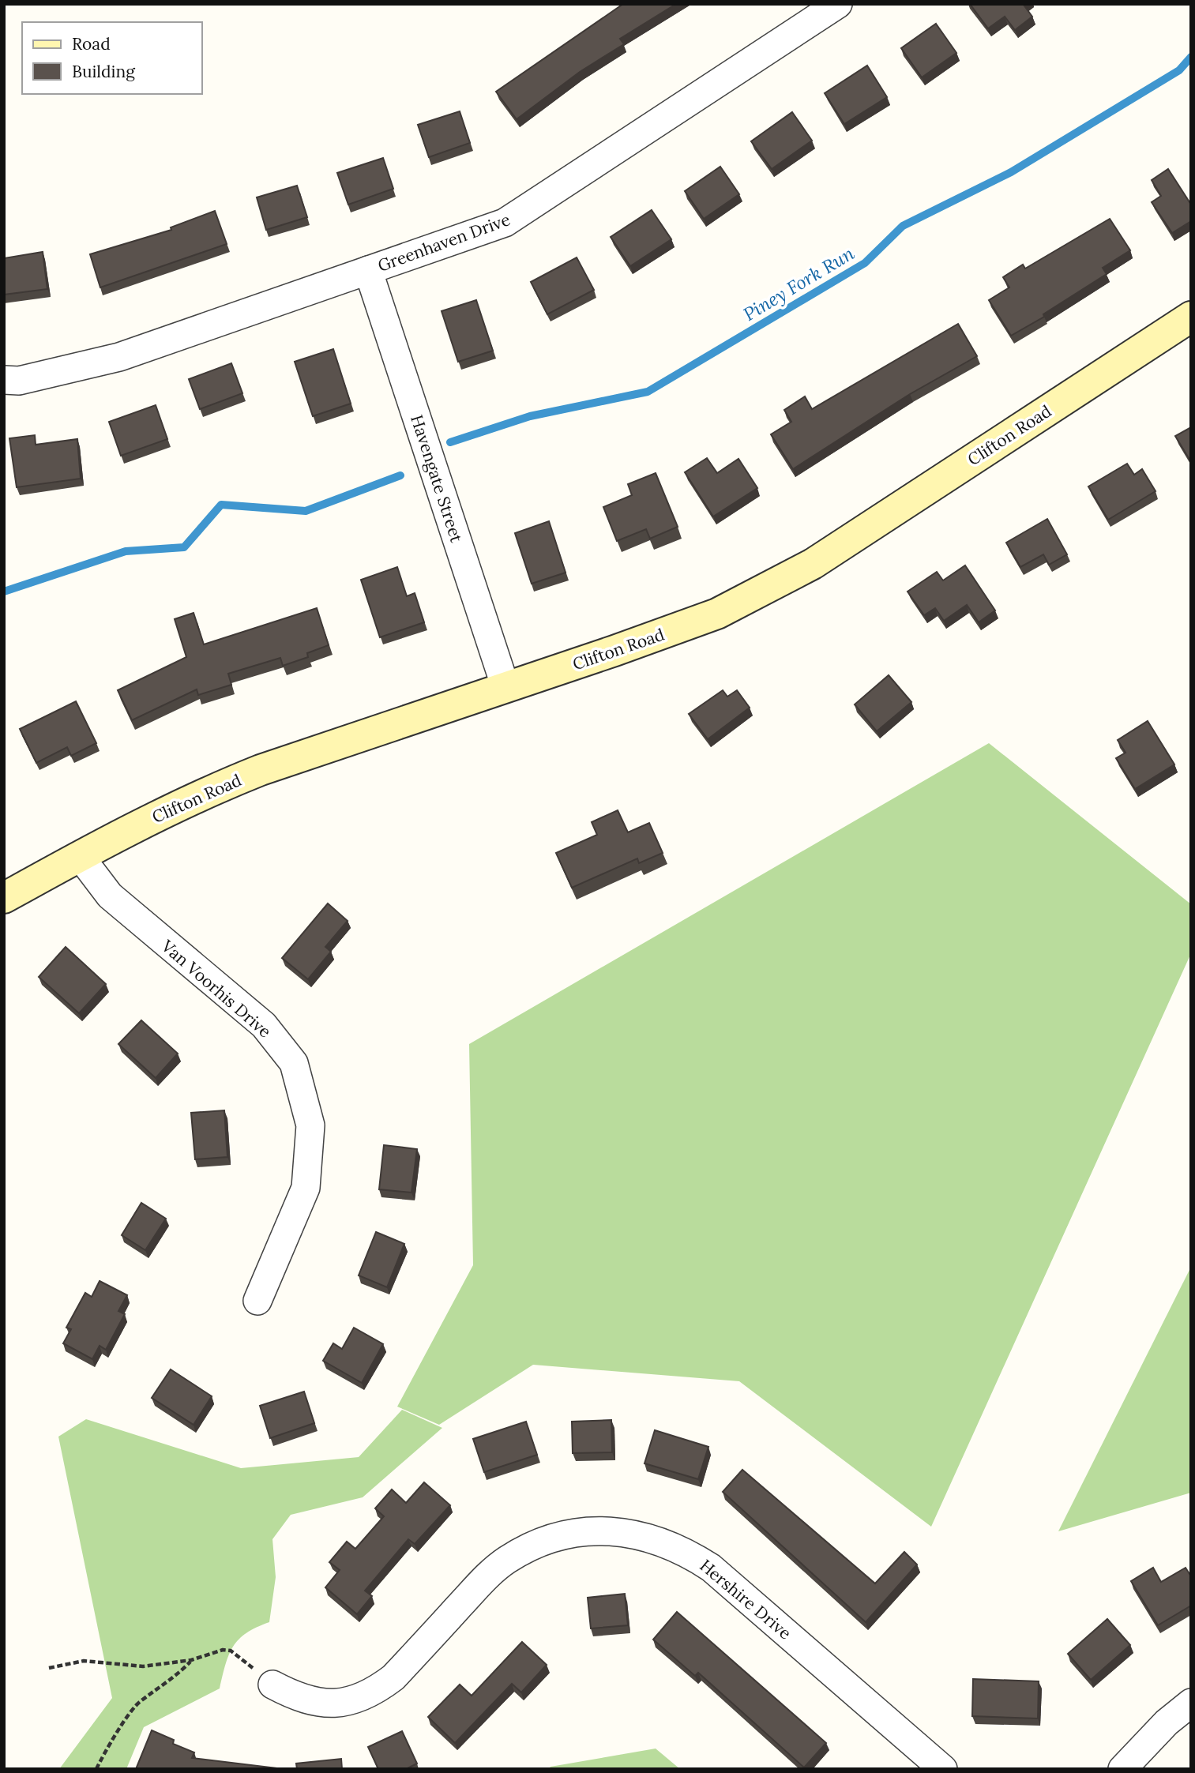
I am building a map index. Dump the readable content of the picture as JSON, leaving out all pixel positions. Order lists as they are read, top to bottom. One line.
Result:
{"streets":{"main road":["Clifton Road"],"street":["Greenhaven Drive","Havengate Street","Van Voorhis Drive","Hershire Drive"]},"crossings":[["Greenhaven Drive","Havengate Street"],["Clifton Road","Havengate Street"],["Clifton Road","Van Voorhis Drive"]],"water":["Piney Fork Run"],"legend":["Road","Building"]}
